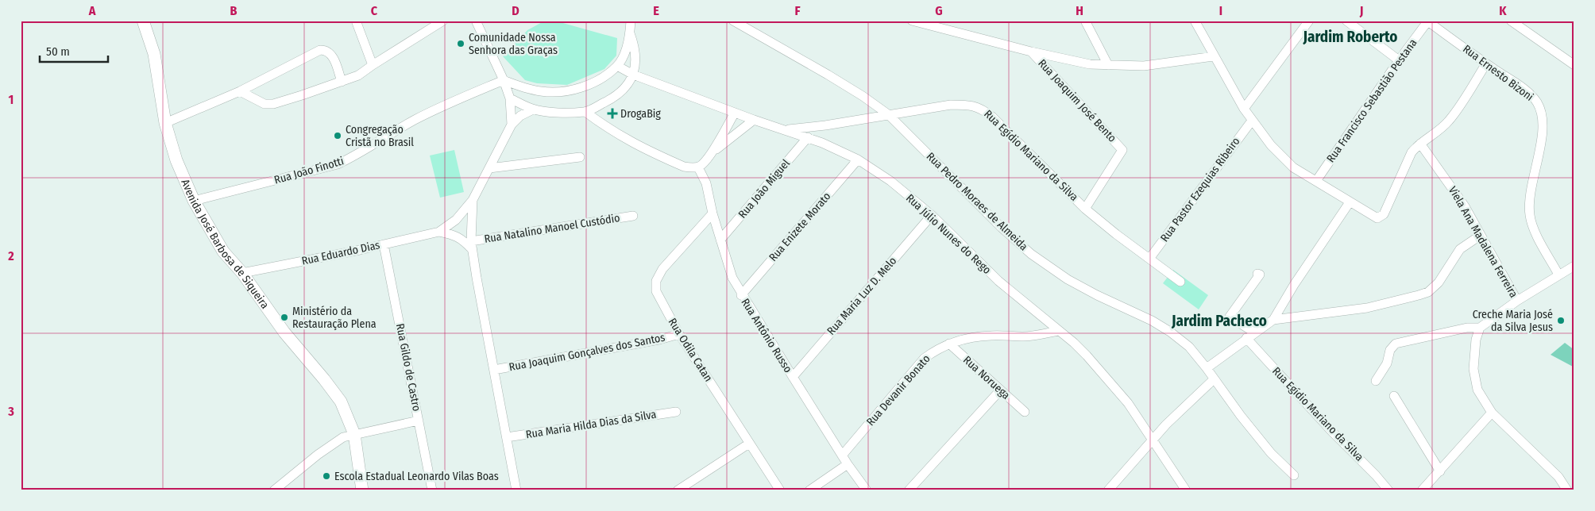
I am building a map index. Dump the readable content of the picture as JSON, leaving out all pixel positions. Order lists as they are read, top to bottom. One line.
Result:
{"streets":{"main road":["Avenida José Barbosa de Siqueira"],"street":["Rua Ernesto Bizoni","Rua Joaquim José Bento","Rua Francisco Sebastião Pestana","Rua Egídio Mariano da Silva","Rua João Finotti","Rua João Miguel","Rua Pastor Ezequias Ribeiro","Rua Pedro Moraes de Almeida","Rua Enizete Morato","Rua Natalino Manoel Custódio","Rua Júlio Nunes do Rego","Viela Ana Madalena Ferreira","Rua Eduardo Dias","Rua Maria Luz D. Melo","Rua Antônio Russo","Rua Odila Catan","Rua Joaquim Gonçalves dos Santos","Rua Gildo de Castro","Rua Noruega","Rua Devanir Bonato","Rua Maria Hilda Dias da Silva"]},"crossings":[["Rua Ernesto Bizoni","Rua Francisco Sebastião Pestana"],["Rua Joaquim José Bento","Rua Egídio Mariano da Silva"],["Rua Egídio Mariano da Silva","Rua Pastor Ezequias Ribeiro"],["Rua Egídio Mariano da Silva","Rua Pedro Moraes de Almeida"],["Rua Egídio Mariano da Silva","Rua Júlio Nunes do Rego"],["Rua João Finotti","Avenida José Barbosa de Siqueira"],["Rua João Miguel","Rua Júlio Nunes do Rego"],["Rua João Miguel","Rua Antônio Russo"],["Rua Enizete Morato","Rua Júlio Nunes do Rego"],["Rua Enizete Morato","Rua Antônio Russo"],["Rua Natalino Manoel Custódio","Rua Eduardo Dias"],["Rua Júlio Nunes do Rego","Rua Maria Luz D. Melo"],["Rua Júlio Nunes do Rego","Rua Devanir Bonato"],["Avenida José Barbosa de Siqueira","Rua Eduardo Dias"],["Rua Eduardo Dias","Rua Gildo de Castro"],["Rua Maria Luz D. Melo","Rua Antônio Russo"],["Rua Antônio Russo","Rua Odila Catan"],["Rua Antônio Russo","Rua Devanir Bonato"],["Rua Odila Catan","Rua Joaquim Gonçalves dos Santos"],["Rua Noruega","Rua Devanir Bonato"]],"districts":["Jardim Roberto","Jardim Pacheco"],"places":{"other":["Comunidade Nossa Senhora das Graças","Congregação Cristã no Brasil","Ministério da Restauração Plena","Creche Maria José da Silva Jesus","Escola Estadual Leonardo Vilas Boas"],"health":["DrogaBig"]},"scale_bar":"50 m","grid":{"columns":["A","B","C","D","E","F","G","H","I","J","K"],"rows":["1","2","3"]}}
